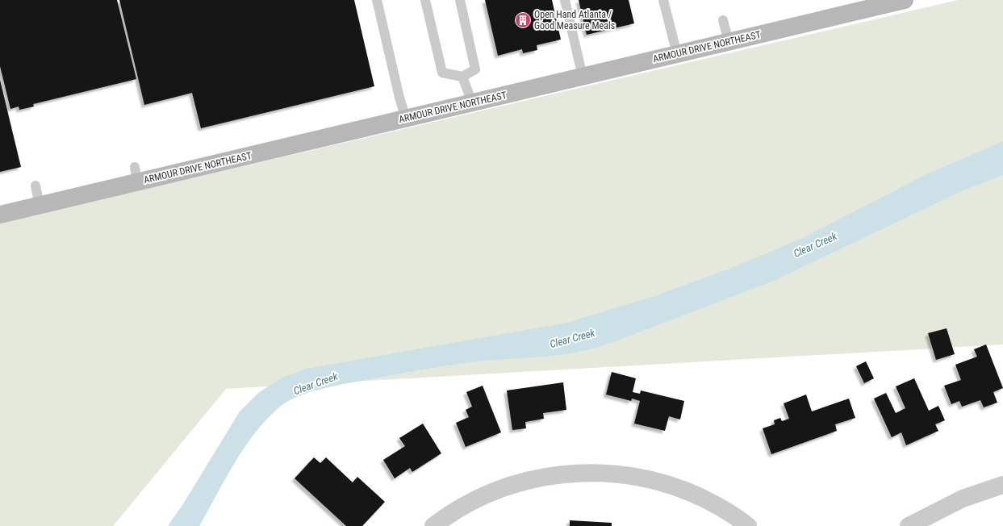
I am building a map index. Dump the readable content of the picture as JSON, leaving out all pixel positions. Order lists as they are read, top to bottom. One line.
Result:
{"streets":{"street":["ARMOUR DRIVE NORTHEAST"]},"water":["Clear Creek"],"places":{"building":["Open Hand Atlanta / Good Measure Meals"]}}
